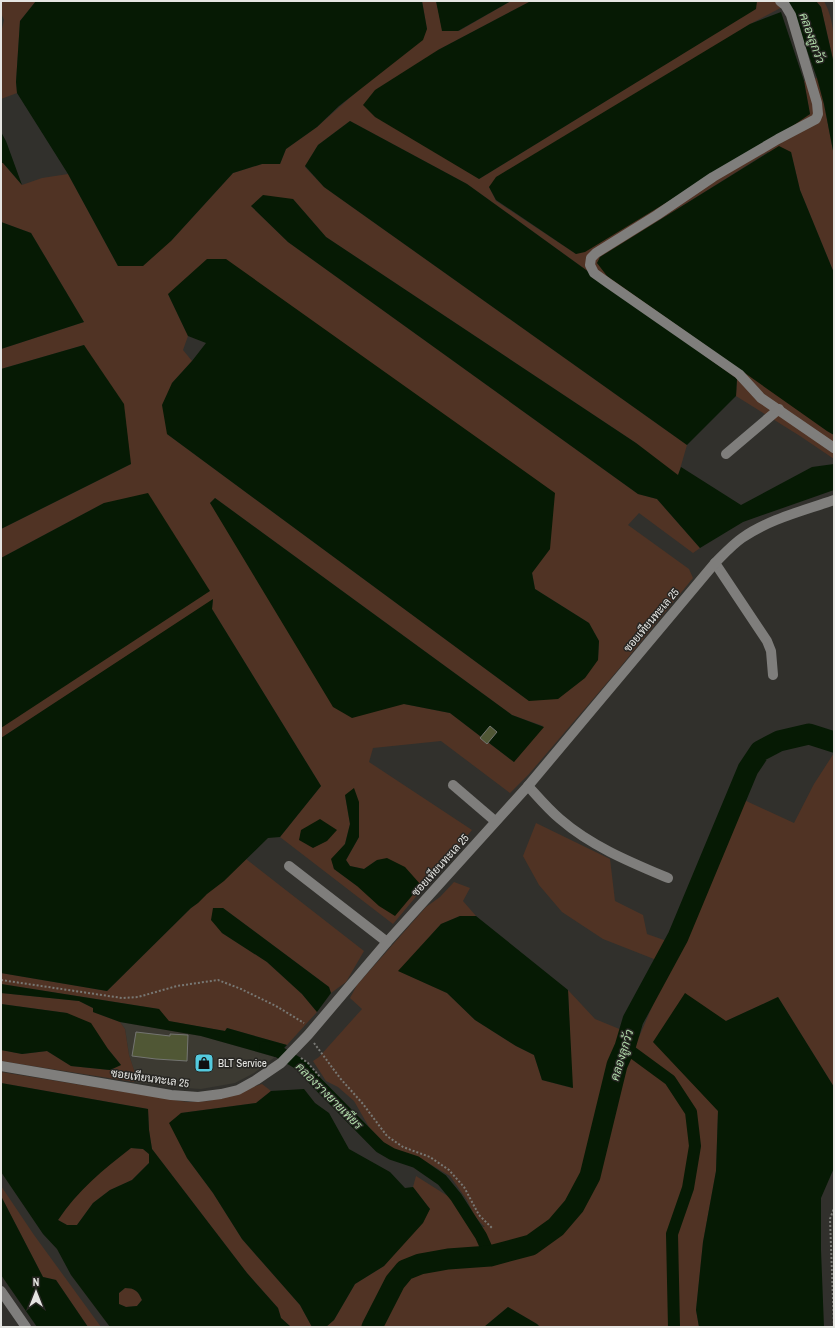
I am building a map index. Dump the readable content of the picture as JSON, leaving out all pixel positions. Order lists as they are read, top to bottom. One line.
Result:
{"streets":{"street":["ซอยเทียนทะเล 25"]},"water":["คลองลูกวัว","คลองรางยายเพียร"],"places":{"shop":["BLT Service"]},"north":"top"}
